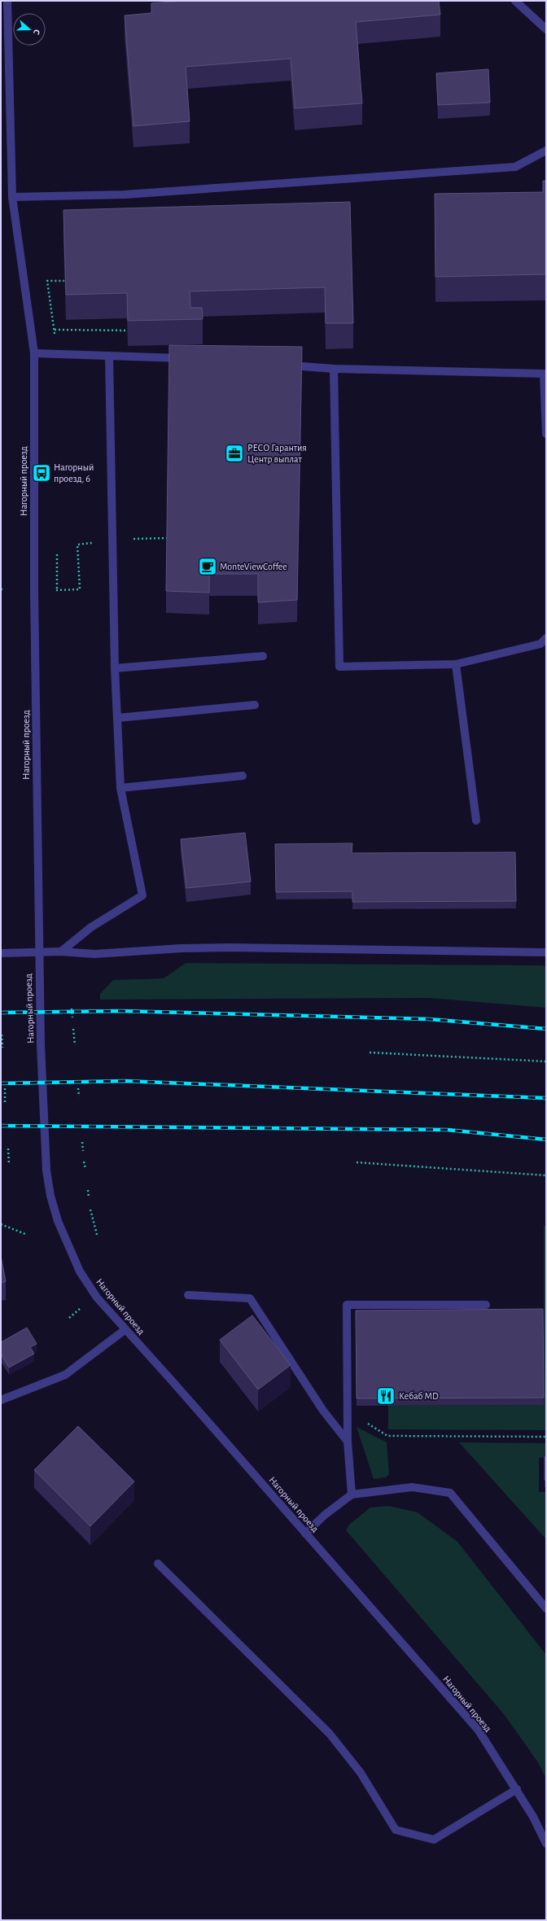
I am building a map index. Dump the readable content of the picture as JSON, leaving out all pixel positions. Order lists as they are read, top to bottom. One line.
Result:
{"streets":{"street":["Нагорный проезд"]},"places":{"office":["РЕСО Гарантия Центр выплат"],"bus stop":["Нагорный проезд, 6"],"cafe":["MonteViewCoffee"],"restaurant":["Кебаб MD"]},"north":"right"}
